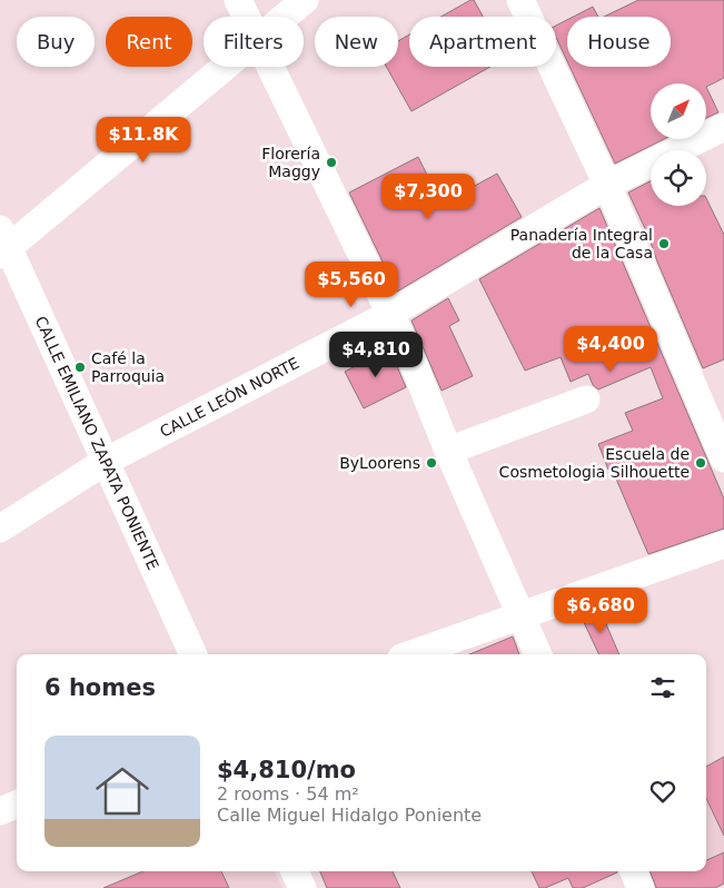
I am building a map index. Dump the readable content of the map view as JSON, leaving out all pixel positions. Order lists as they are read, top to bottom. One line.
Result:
{"streets":{"street":["CALLE LEÓN NORTE","CALLE EMILIANO ZAPATA PONIENTE"]},"crossings":[["CALLE LEÓN NORTE","CALLE EMILIANO ZAPATA PONIENTE"]],"places":["Florería Maggy","Panadería Integral de la Casa","Café la Parroquia","ByLoorens","Escuela de Cosmetologia Silhouette"],"north":"top right","page":{"chip":["Buy","Rent","Filters","New","Apartment","House"],"price":["$11.8K","$7,300","$5,560","$4,400","$4,810","$6,680"],"heading":"6 homes","list":[{"name":"$4,810/mo","note":"2 rooms · 54 m² · Calle Miguel Hidalgo Poniente"}]}}
